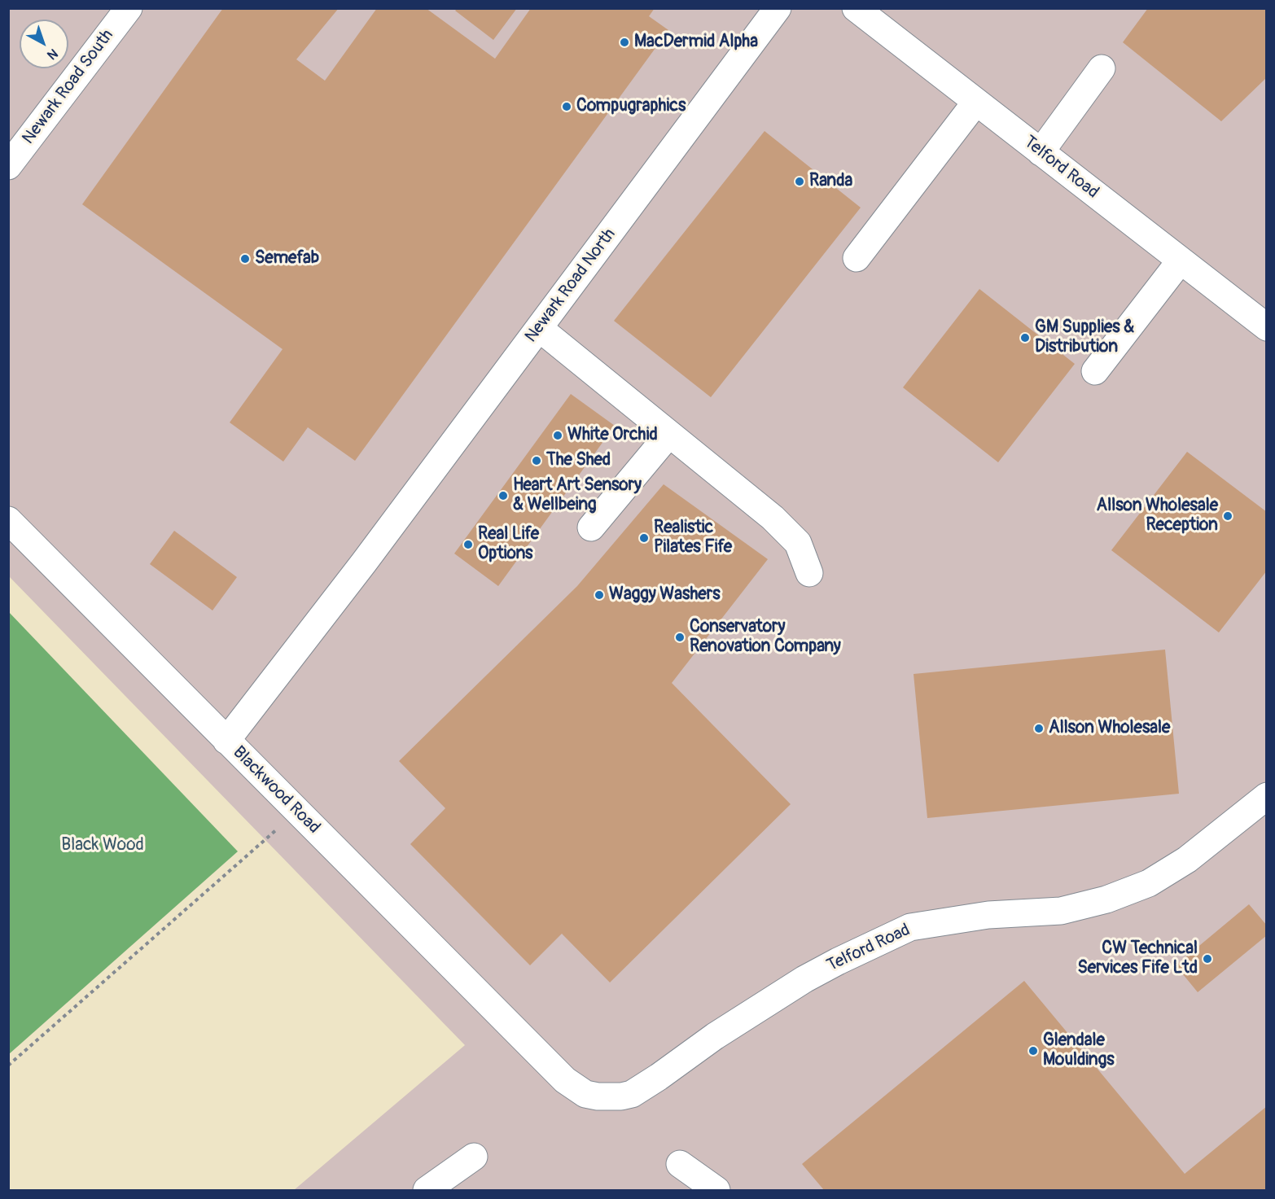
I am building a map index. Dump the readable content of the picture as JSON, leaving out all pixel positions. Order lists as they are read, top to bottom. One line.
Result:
{"streets":{"street":["Newark Road South","Telford Road","Newark Road North","Blackwood Road"]},"crossings":[["Telford Road","Blackwood Road"],["Newark Road North","Blackwood Road"]],"parks":["Black Wood"],"places":["MacDermid Alpha","Compugraphics","Randa","Semefab","GM Supplies & Distribution","White Orchid","The Shed","Heart Art Sensory & Wellbeing","Allson Wholesale Reception","Realistic Pilates Fife","Real Life Options","Waggy Washers","Conservatory Renovation Company","Allson Wholesale","CW Technical Services Fife Ltd","Glendale Mouldings"],"north":"bottom right"}
